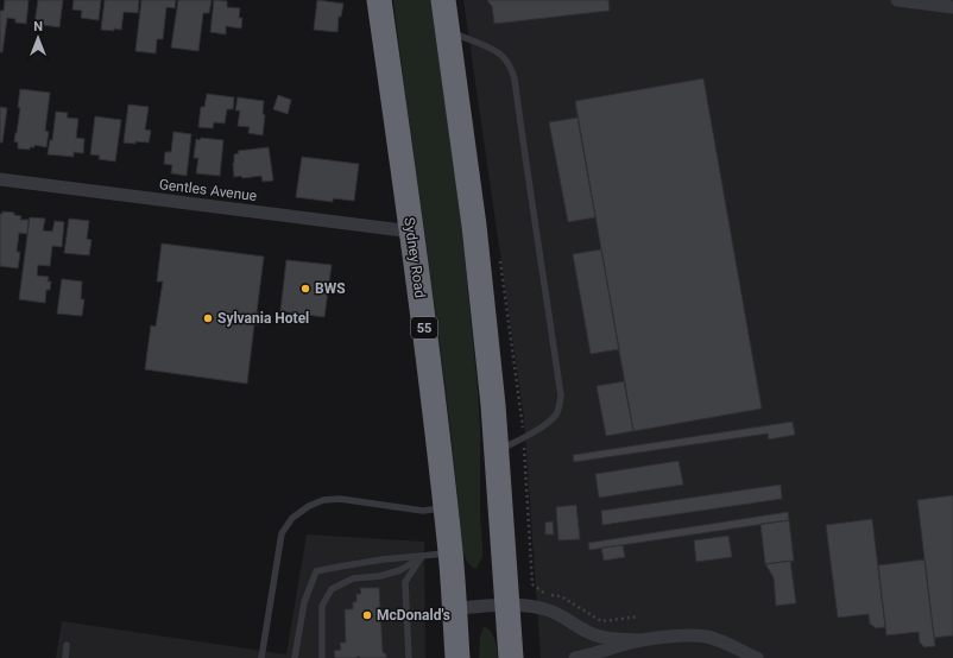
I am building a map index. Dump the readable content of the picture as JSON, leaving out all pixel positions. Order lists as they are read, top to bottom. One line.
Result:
{"streets":{"highway":["Sydney Road","55"],"street":["Gentles Avenue"]},"crossings":[["Gentles Avenue","Sydney Road"]],"places":["BWS","Sylvania Hotel","McDonald's"],"north":"top"}
